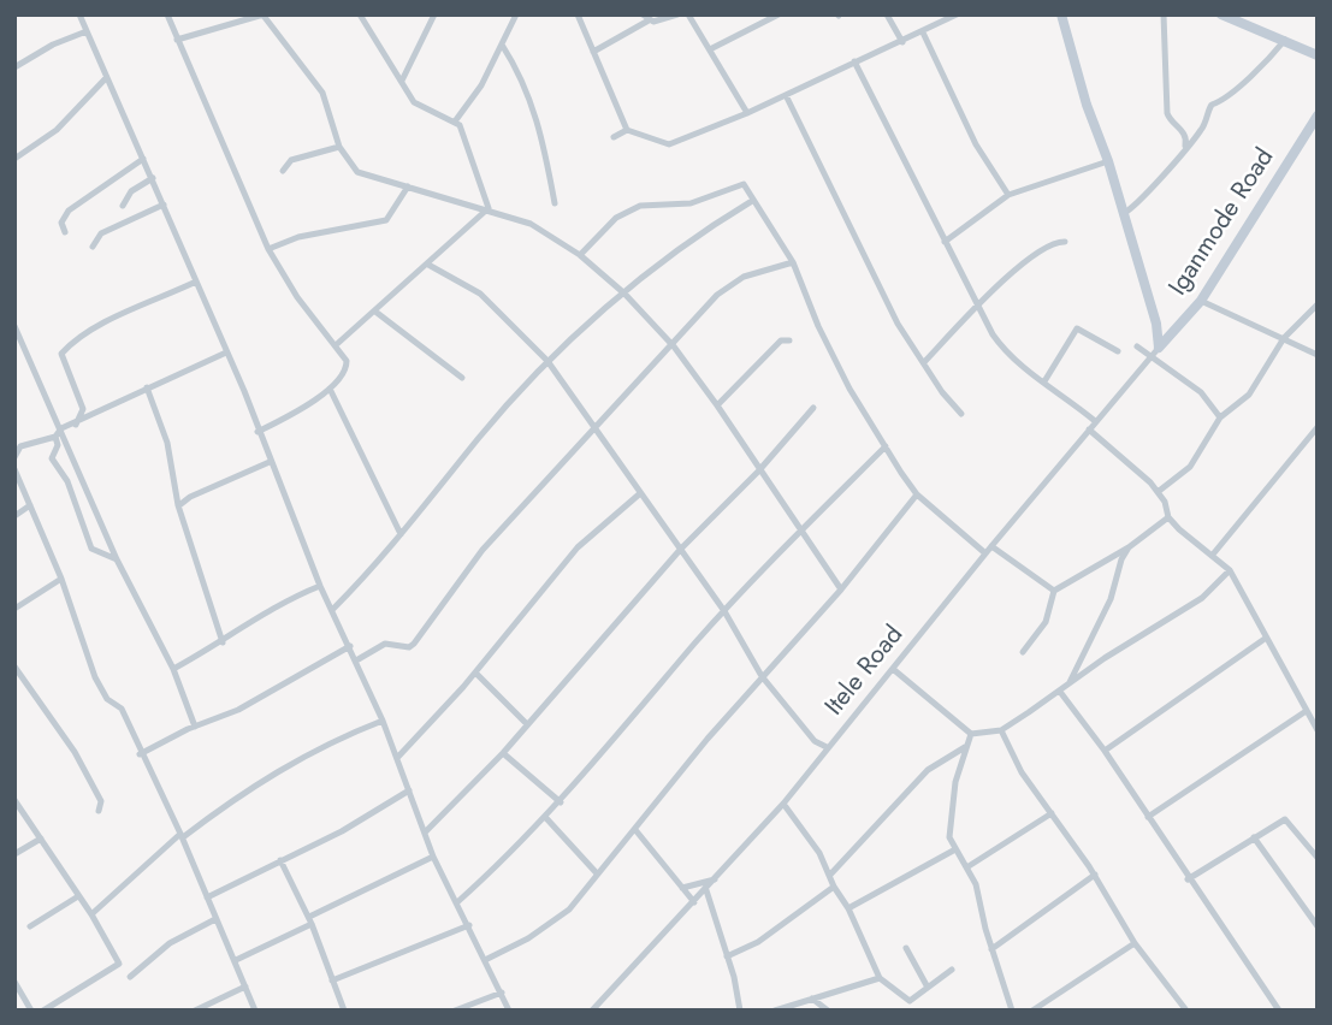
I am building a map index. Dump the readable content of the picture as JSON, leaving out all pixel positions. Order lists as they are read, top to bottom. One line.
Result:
{"streets":{"street":["Iganmode Road","Itele Road"]},"crossings":[["Iganmode Road","Itele Road"]]}
